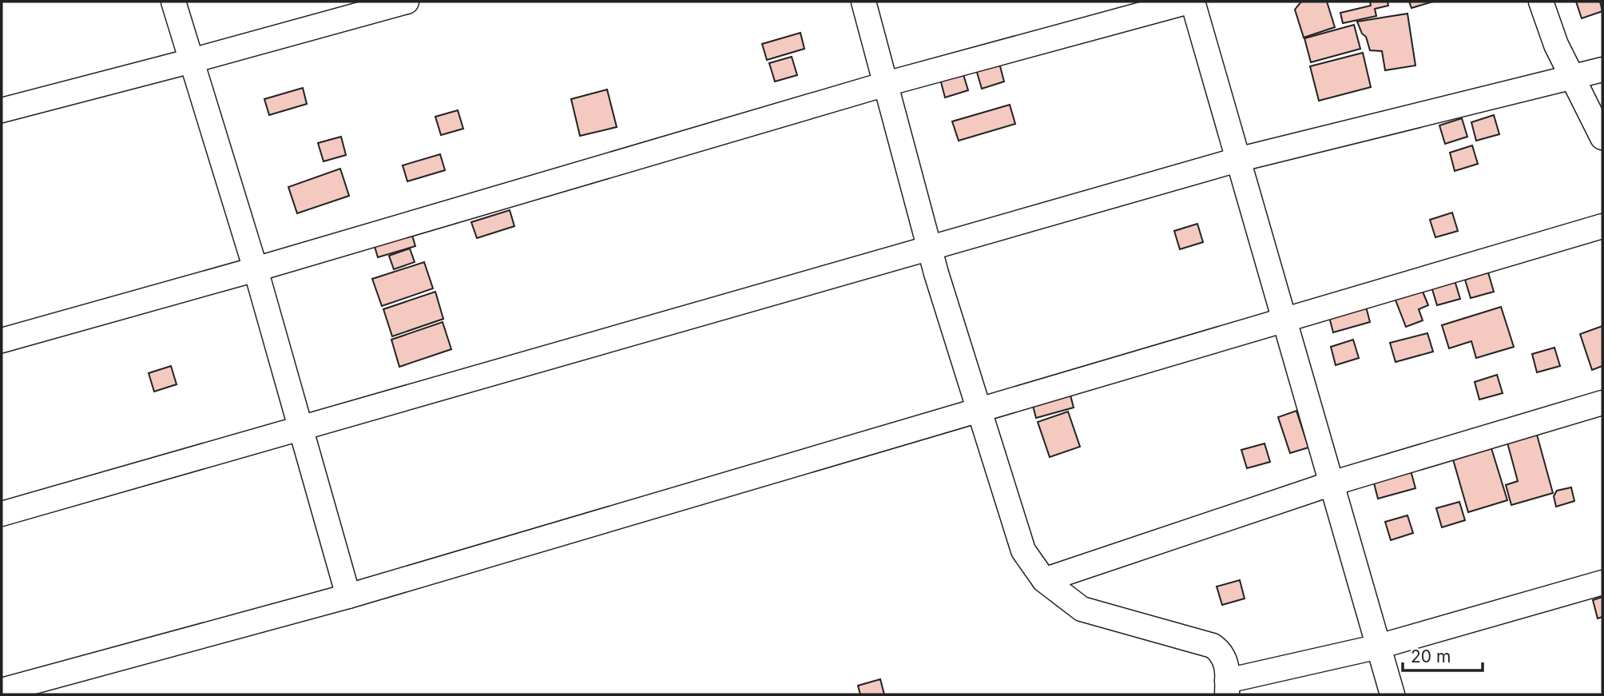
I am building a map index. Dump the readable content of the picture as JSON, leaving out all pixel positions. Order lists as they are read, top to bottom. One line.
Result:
{"scale_bar":"20 m"}
